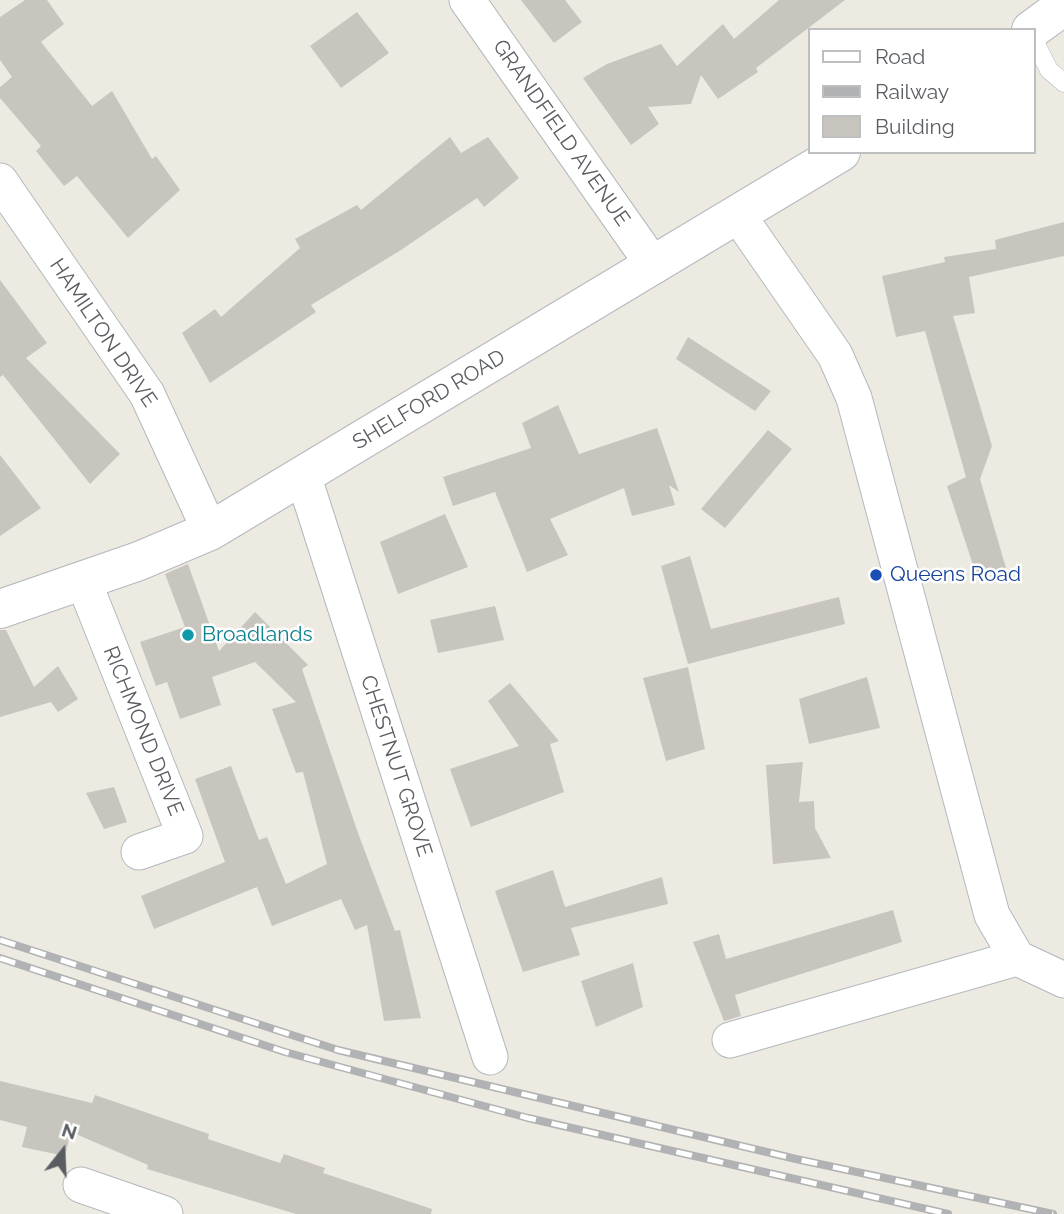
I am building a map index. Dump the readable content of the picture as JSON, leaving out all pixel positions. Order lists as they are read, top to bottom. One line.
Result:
{"streets":{"street":["GRANDFIELD AVENUE","HAMILTON DRIVE","SHELFORD ROAD","RICHMOND DRIVE","CHESTNUT GROVE"]},"crossings":[["GRANDFIELD AVENUE","SHELFORD ROAD"],["HAMILTON DRIVE","SHELFORD ROAD"],["SHELFORD ROAD","RICHMOND DRIVE"],["SHELFORD ROAD","CHESTNUT GROVE"]],"places":["Queens Road","Broadlands"],"legend":["Road","Railway","Building"],"north":"top"}
